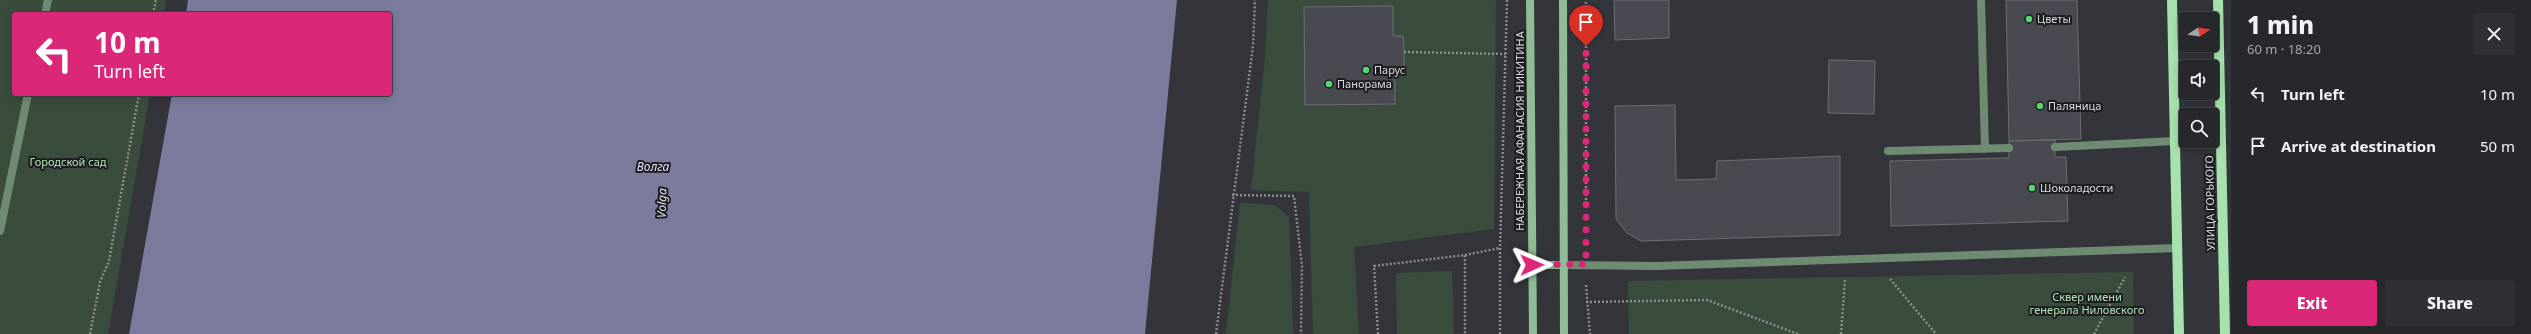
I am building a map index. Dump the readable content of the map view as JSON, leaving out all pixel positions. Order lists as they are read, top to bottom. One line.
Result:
{"streets":{"main road":["НАБЕРЕЖНАЯ АФАНАСИЯ НИКИТИНА","УЛИЦА ГОРЬКОГО"]},"water":["Волга","Volga"],"parks":["Городской сад","Сквер имени генерала Ниловского"],"places":["Цветы","Парус","Панорама","Паляница","Шоколадости"],"north":"right","page":{"heading":["1 min","60 m · 18:20"],"turn":["10 m","Turn left"],"list":[{"name":"Turn left","value":"10 m"},{"name":"Arrive at destination","value":"50 m"}],"buttons":["Exit","Share"]}}
